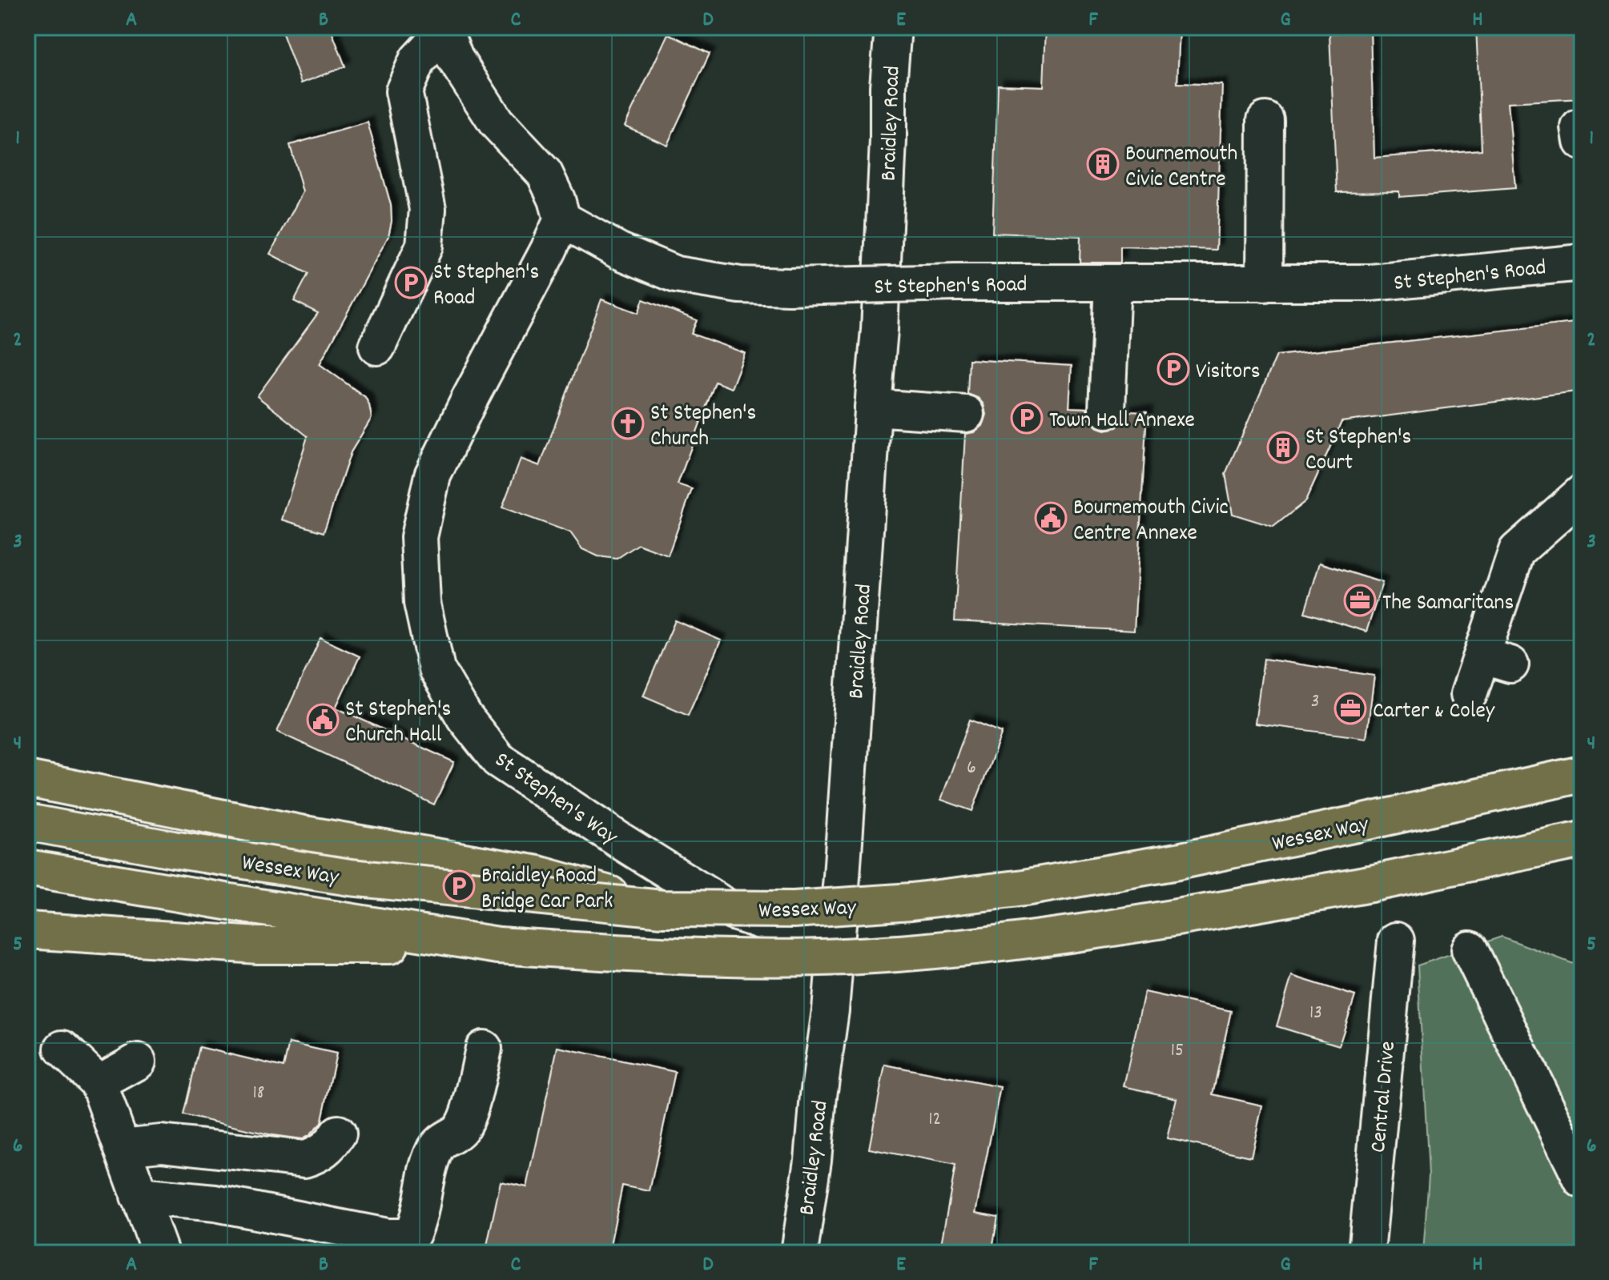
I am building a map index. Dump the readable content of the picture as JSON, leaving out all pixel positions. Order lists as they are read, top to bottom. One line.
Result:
{"streets":{"highway":["Wessex Way"],"street":["Braidley Road","St Stephen's Road","St Stephen's Way","Central Drive"]},"crossings":[["Braidley Road","St Stephen's Way"],["St Stephen's Road","St Stephen's Way"]],"places":{"building":["Bournemouth Civic Centre","St Stephen's Court"],"parking":["St Stephen's Road","Visitors","Town Hall Annexe","Braidley Road Bridge Car Park"],"church":["St Stephen's Church"],"public building":["Bournemouth Civic Centre Annexe","St Stephen's Church Hall"],"office":["The Samaritans","Carter & Coley"]},"house_numbers":["3","6","13","15","18","12"],"grid":{"columns":["A","B","C","D","E","F","G","H"],"rows":["1","2","3","4","5","6"]}}
